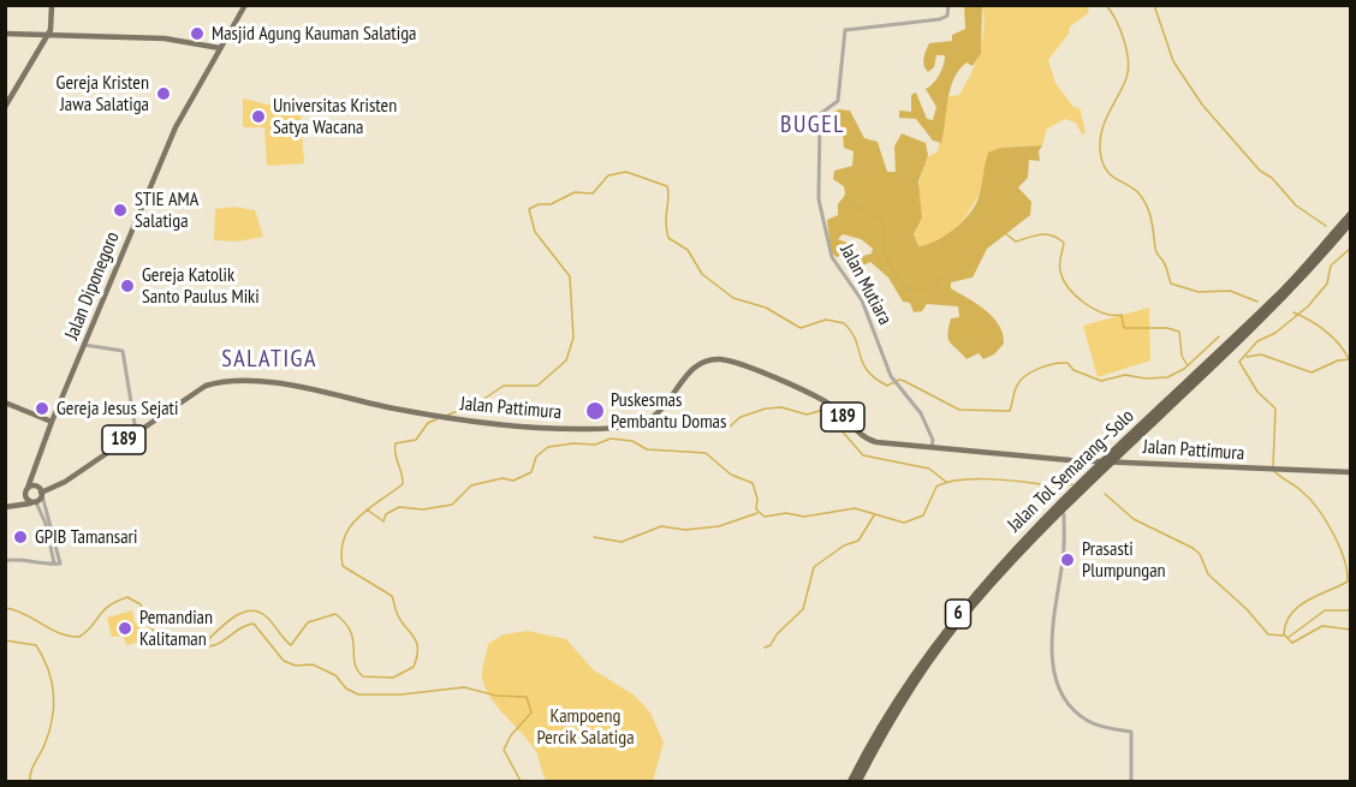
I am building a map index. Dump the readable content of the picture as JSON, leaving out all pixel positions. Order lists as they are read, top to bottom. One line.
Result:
{"streets":{"highway":["Jalan Tol Semarang–Solo","6"],"main road":["Jalan Diponegoro","Jalan Pattimura","189"],"street":["Jalan Mutiara"]},"crossings":[["Jalan Mutiara","Jalan Pattimura"],["Jalan Diponegoro","Jalan Pattimura"]],"districts":["BUGEL","SALATIGA"],"parks":["Kampoeng Percik Salatiga"],"places":["Masjid Agung Kauman Salatiga","Gereja Kristen Jawa Salatiga","Universitas Kristen Satya Wacana","STIE AMA Salatiga","Gereja Katolik Santo Paulus Miki","Gereja Jesus Sejati","Puskesmas Pembantu Domas","GPIB Tamansari","Prasasti Plumpungan","Pemandian Kalitaman"]}
